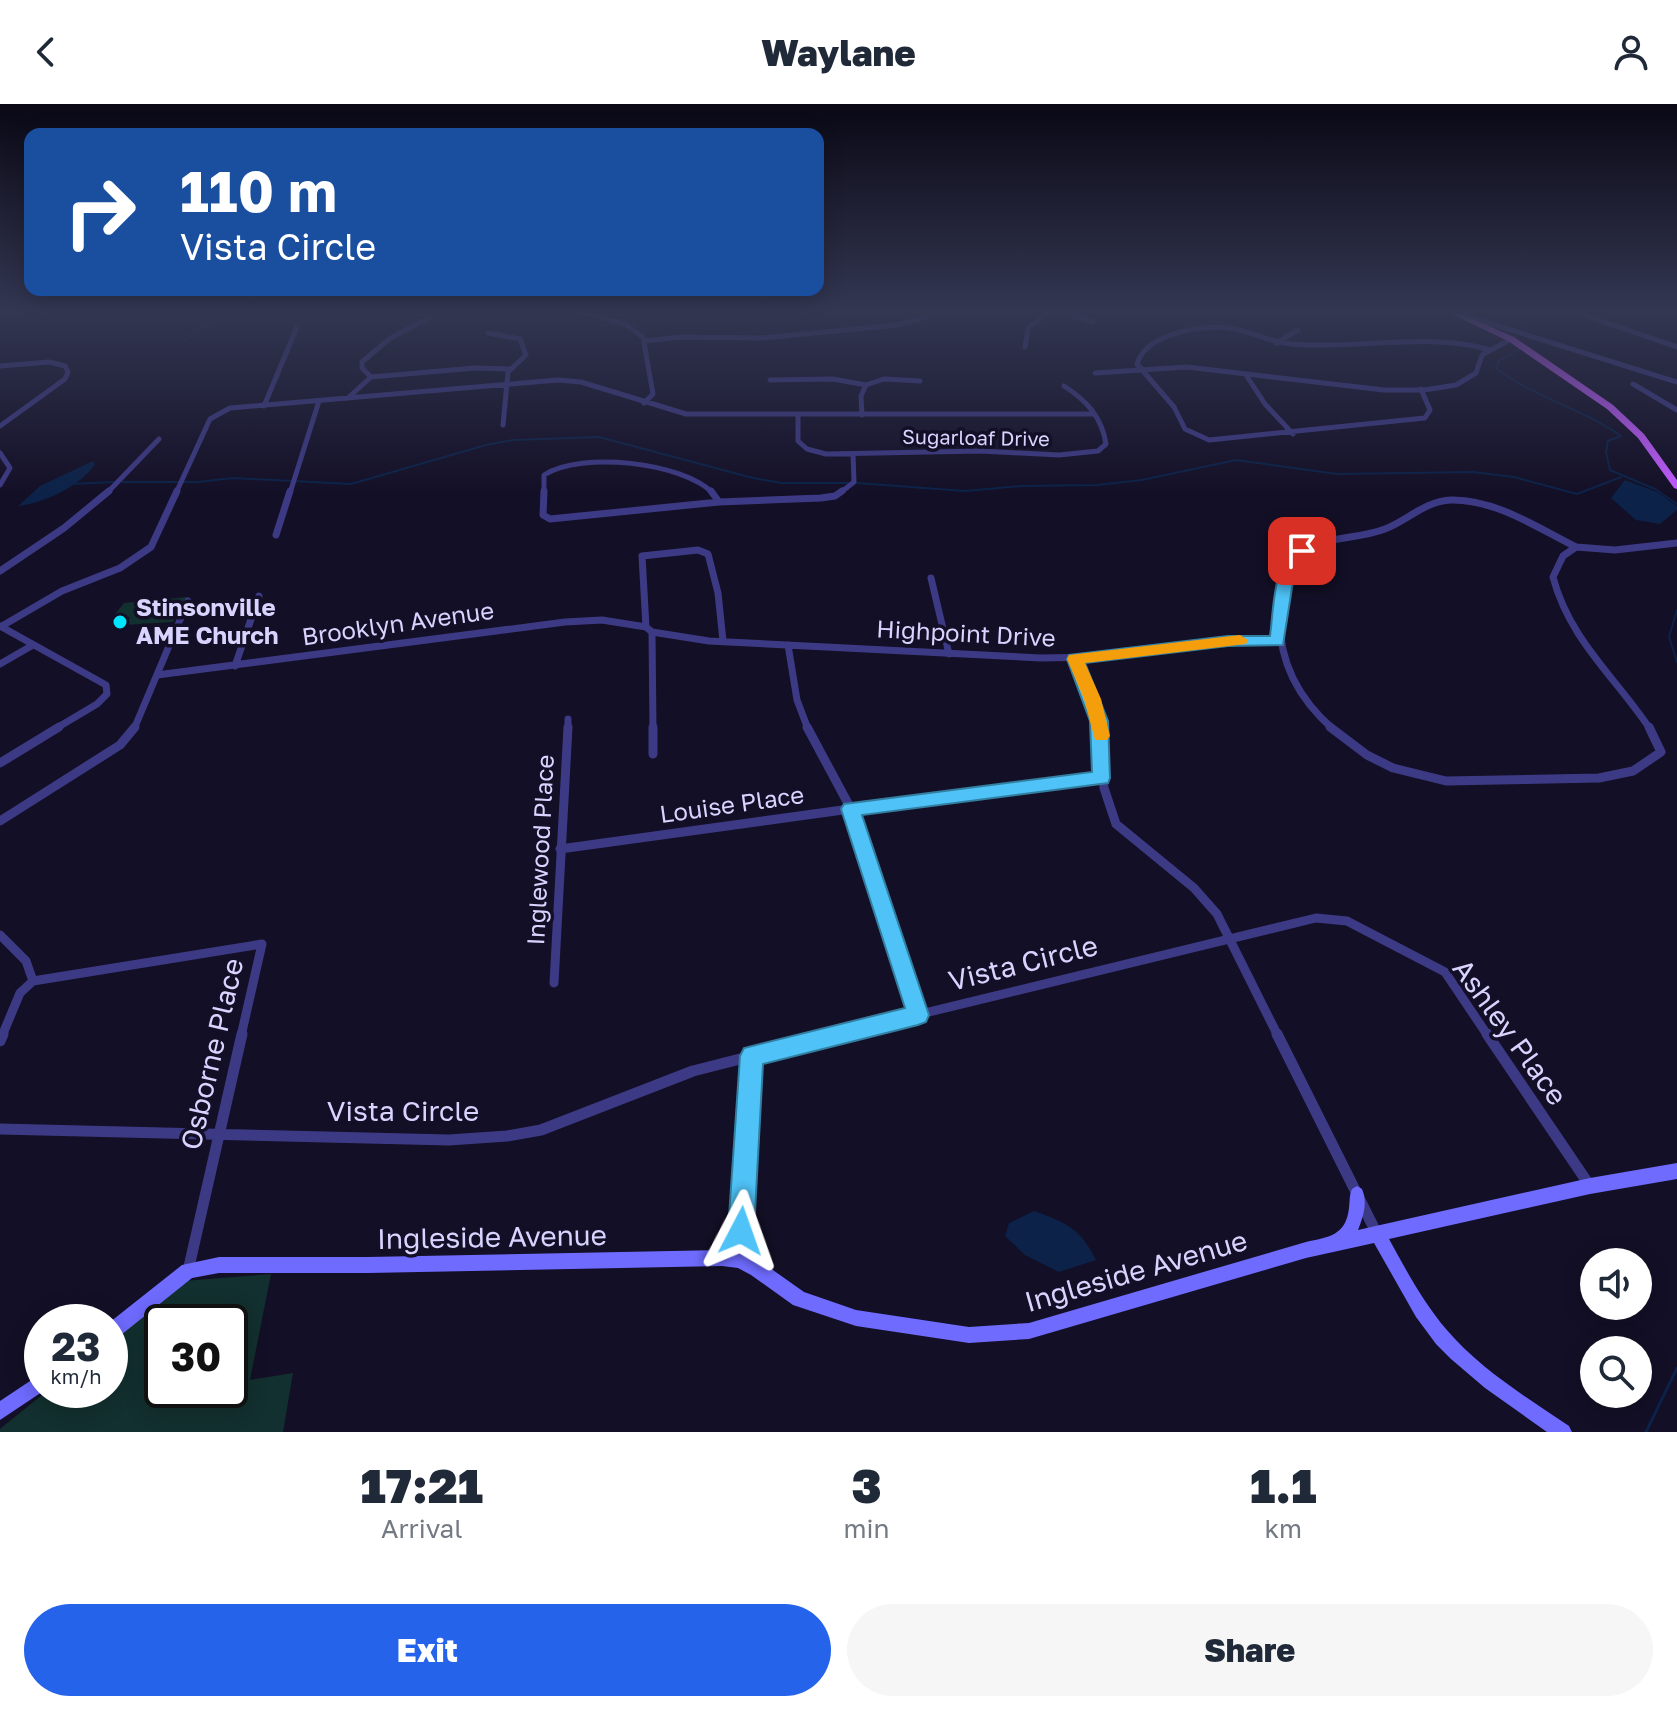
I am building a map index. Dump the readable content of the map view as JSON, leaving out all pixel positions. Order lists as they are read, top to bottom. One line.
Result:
{"streets":{"street":["Sugarloaf Drive","Brooklyn Avenue","Highpoint Drive","Louise Place","Inglewood Place","Vista Circle","Ashley Place","Osborne Place","Ingleside Avenue"]},"crossings":[["Brooklyn Avenue","Highpoint Drive"],["Louise Place","Inglewood Place"],["Vista Circle","Ashley Place"],["Vista Circle","Osborne Place"],["Ashley Place","Ingleside Avenue"],["Osborne Place","Ingleside Avenue"]],"places":["Stinsonville AME Church"],"page":{"header":"Waylane","turn":["110 m","Vista Circle"],"speed":"23 km/h","limit":"30","eta":["17:21","Arrival","3","min","1.1","km"],"buttons":["Exit","Share"]}}
